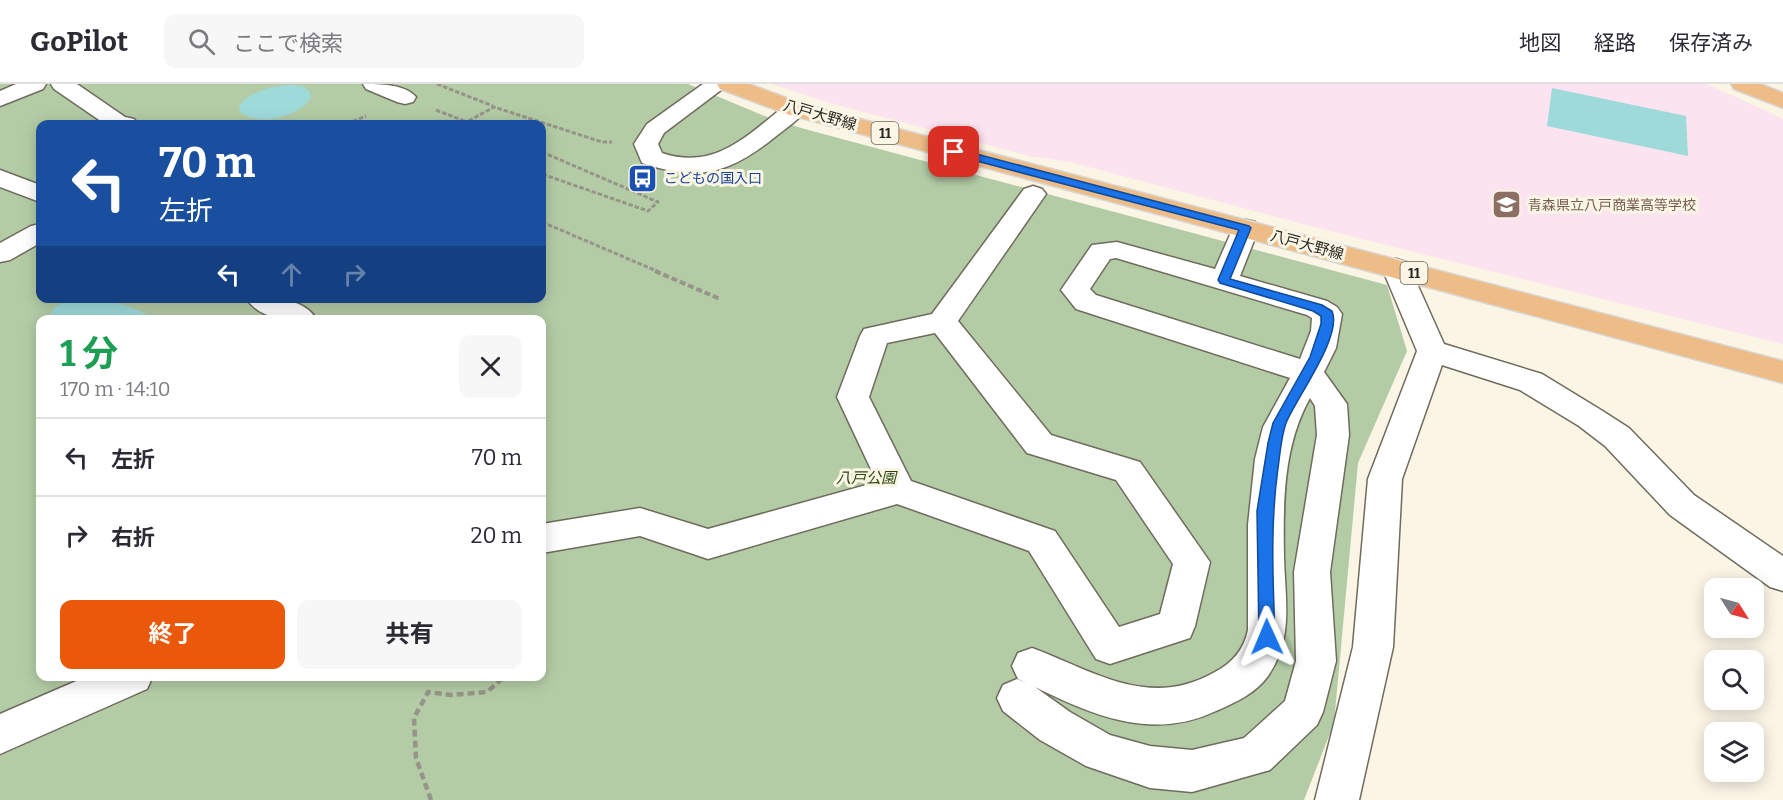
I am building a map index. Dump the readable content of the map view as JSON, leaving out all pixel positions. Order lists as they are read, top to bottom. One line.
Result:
{"streets":{"main road":["八戸大野線","11"]},"parks":["八戸公園"],"places":{"bus stop":["こどもの国入口"],"school or university":["青森県立八戸商業高等学校"]},"north":"bottom right","page":{"header":"GoPilot","search":"ここで検索","nav":["地図","経路","保存済み"],"turn":["70 m","左折"],"heading":["1 分","170 m · 14:10"],"list":[{"name":"左折","value":"70 m"},{"name":"右折","value":"20 m"}],"buttons":["終了","共有"]}}
